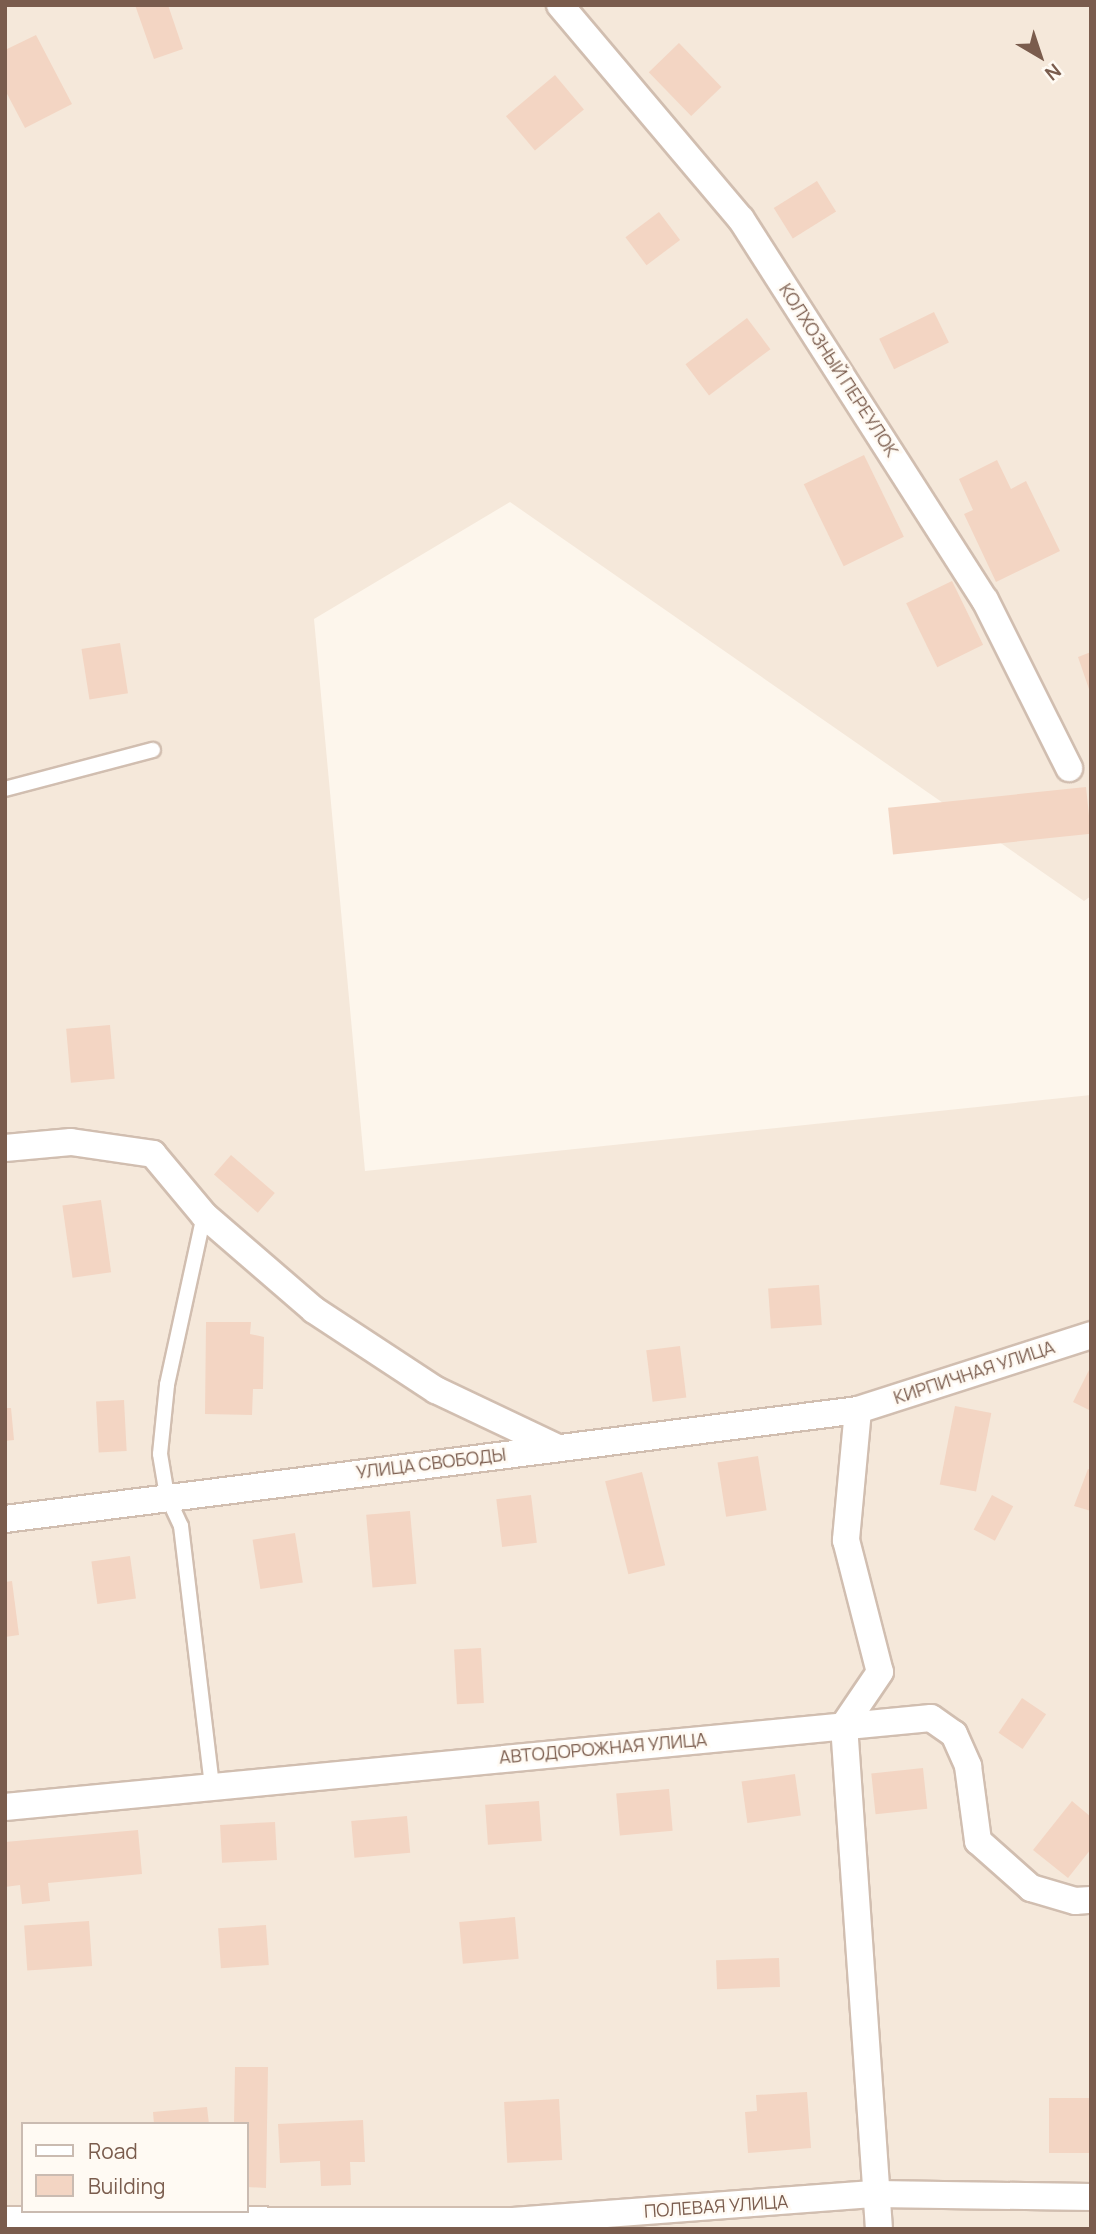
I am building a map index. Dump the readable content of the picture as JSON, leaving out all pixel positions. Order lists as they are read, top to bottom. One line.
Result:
{"streets":{"street":["КОЛХОЗНЫЙ ПЕРЕУЛОК","КИРПИЧНАЯ УЛИЦА","УЛИЦА СВОБОДЫ","АВТОДОРОЖНАЯ УЛИЦА","ПОЛЕВАЯ УЛИЦА"]},"crossings":[["КИРПИЧНАЯ УЛИЦА","УЛИЦА СВОБОДЫ"]],"legend":["Road","Building"],"north":"bottom right"}
